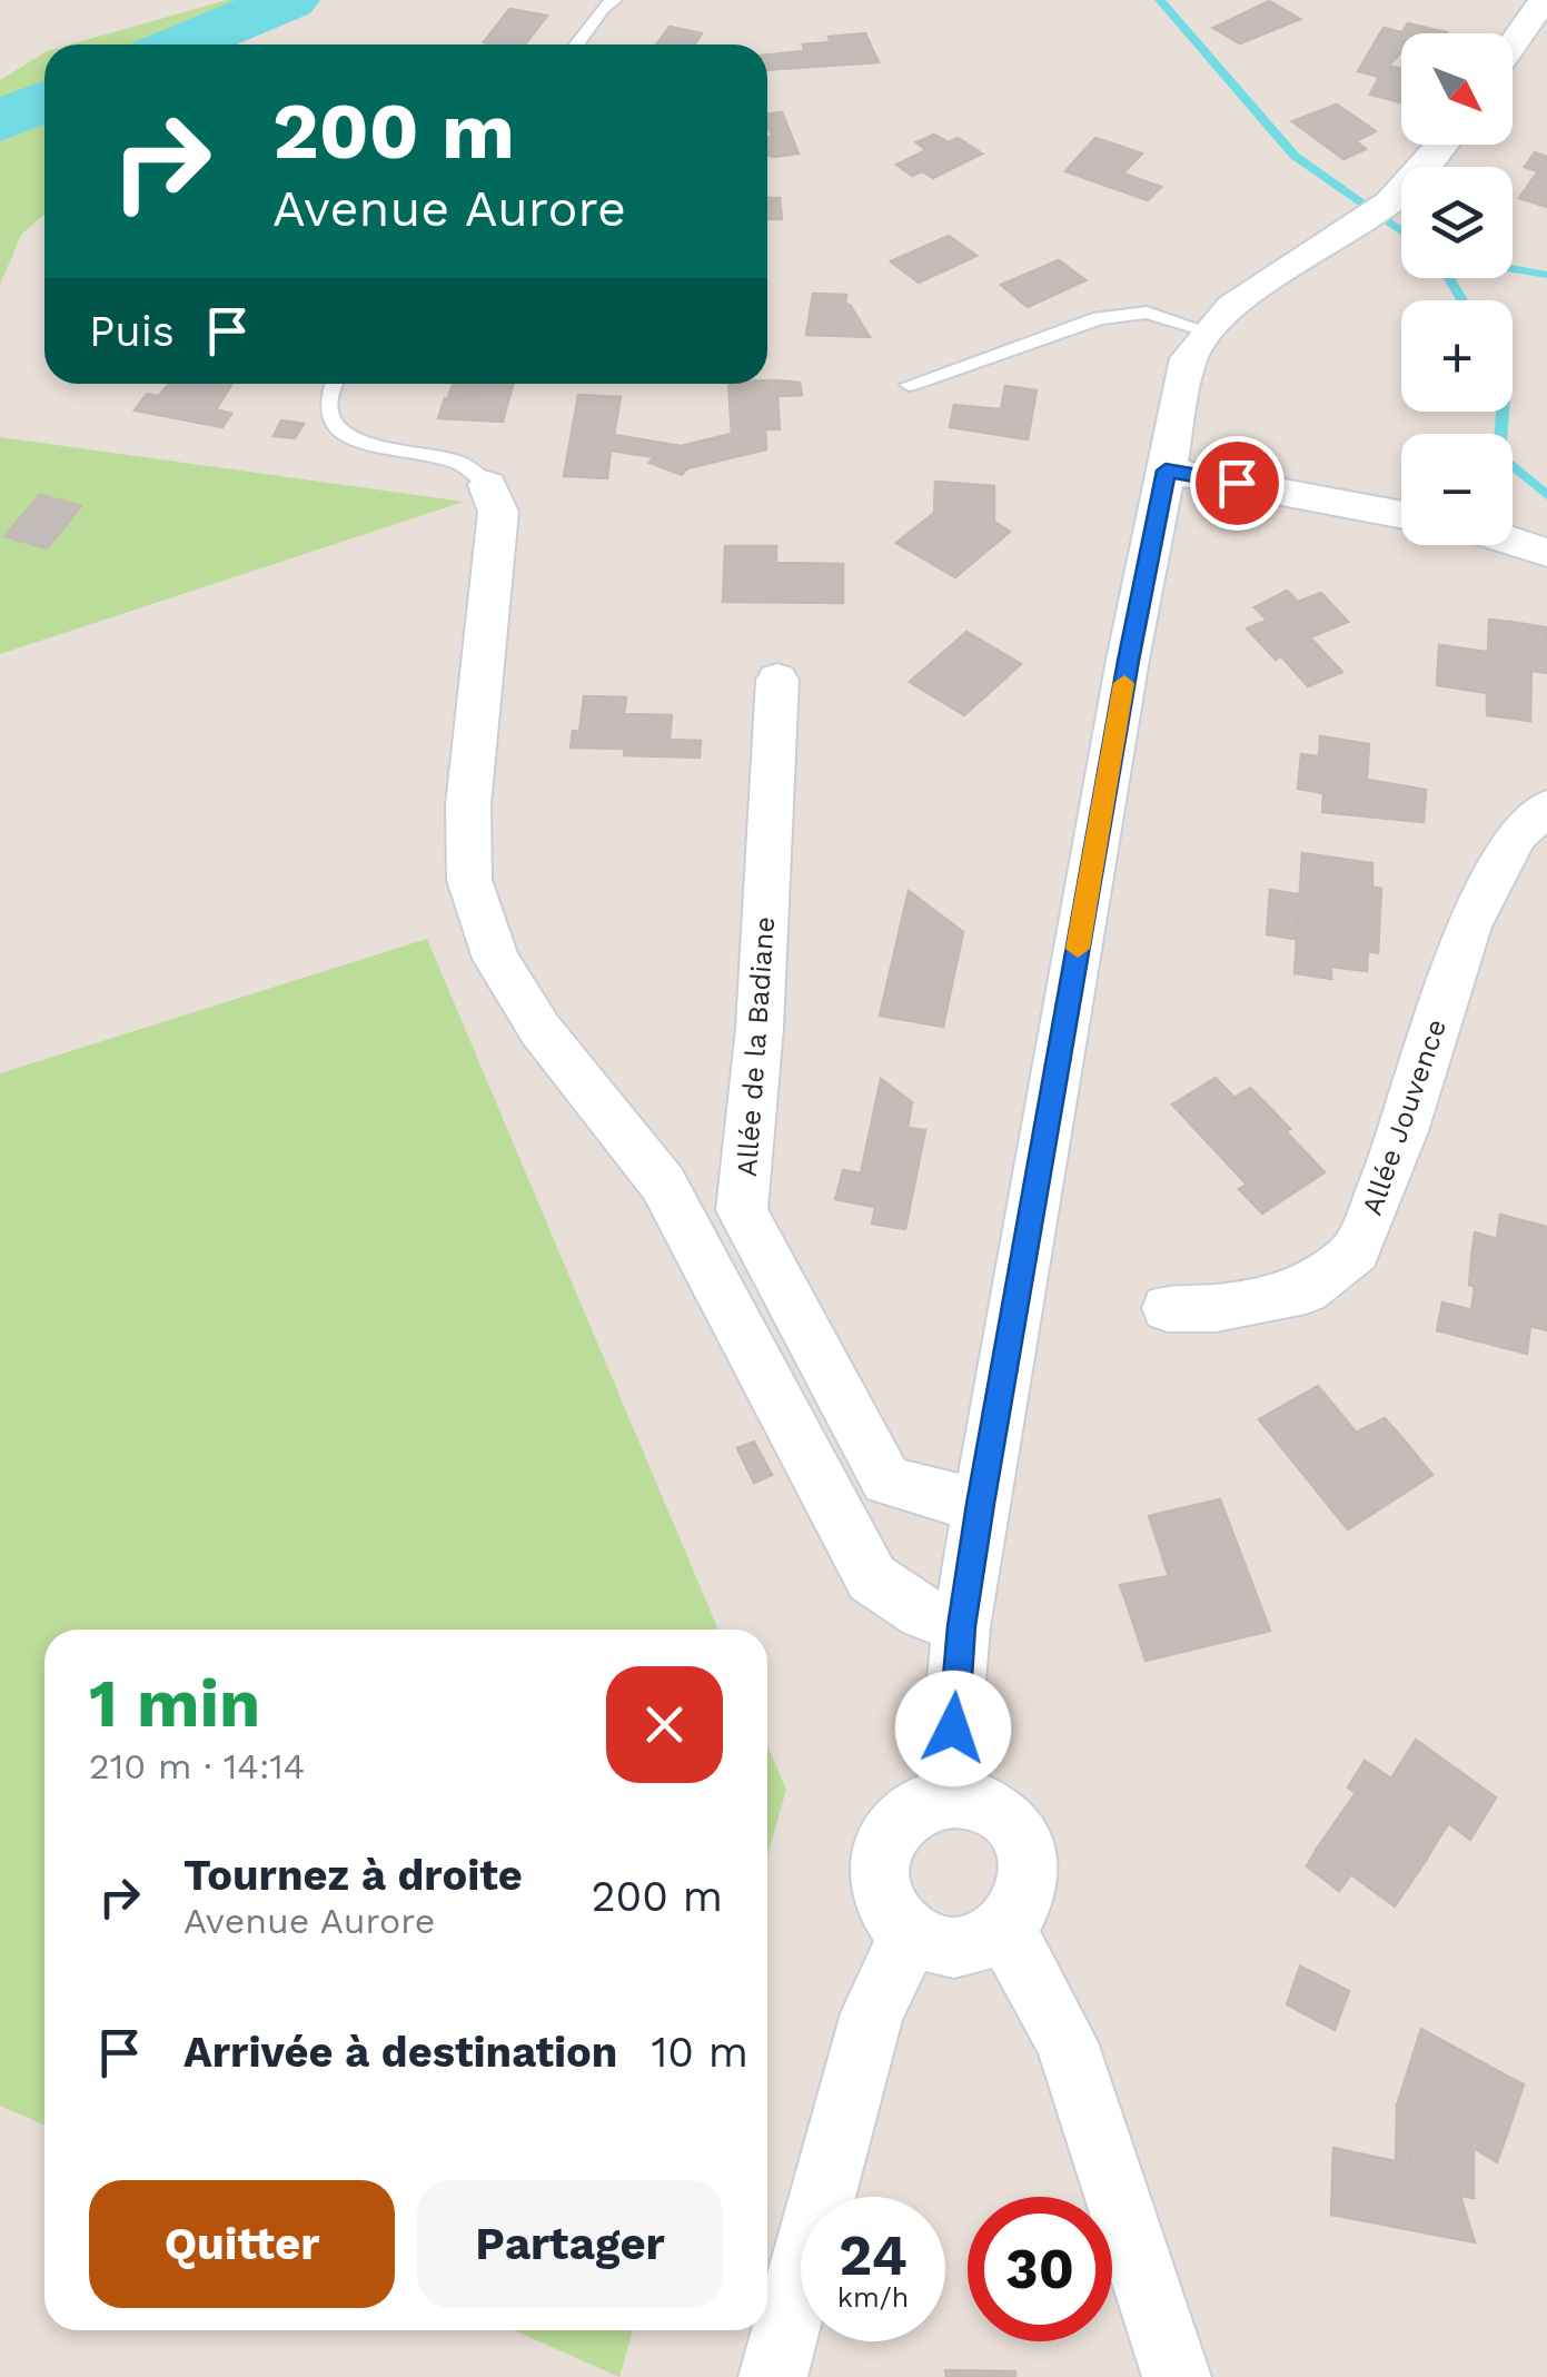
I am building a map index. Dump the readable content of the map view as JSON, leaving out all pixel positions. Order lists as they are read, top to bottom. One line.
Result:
{"streets":{"street":["Allée de la Badiane","Allée Jouvence"]},"north":"bottom right","page":{"map_buttons":["+","−"],"turn":["200 m","Avenue Aurore"],"then":"Puis","heading":["1 min","210 m · 14:14"],"list":[{"name":"Tournez à droite","note":"Avenue Aurore","value":"200 m"},{"name":"Arrivée à destination","value":"10 m"}],"buttons":["Quitter","Partager"],"speed":"24 km/h","limit":"30"}}
